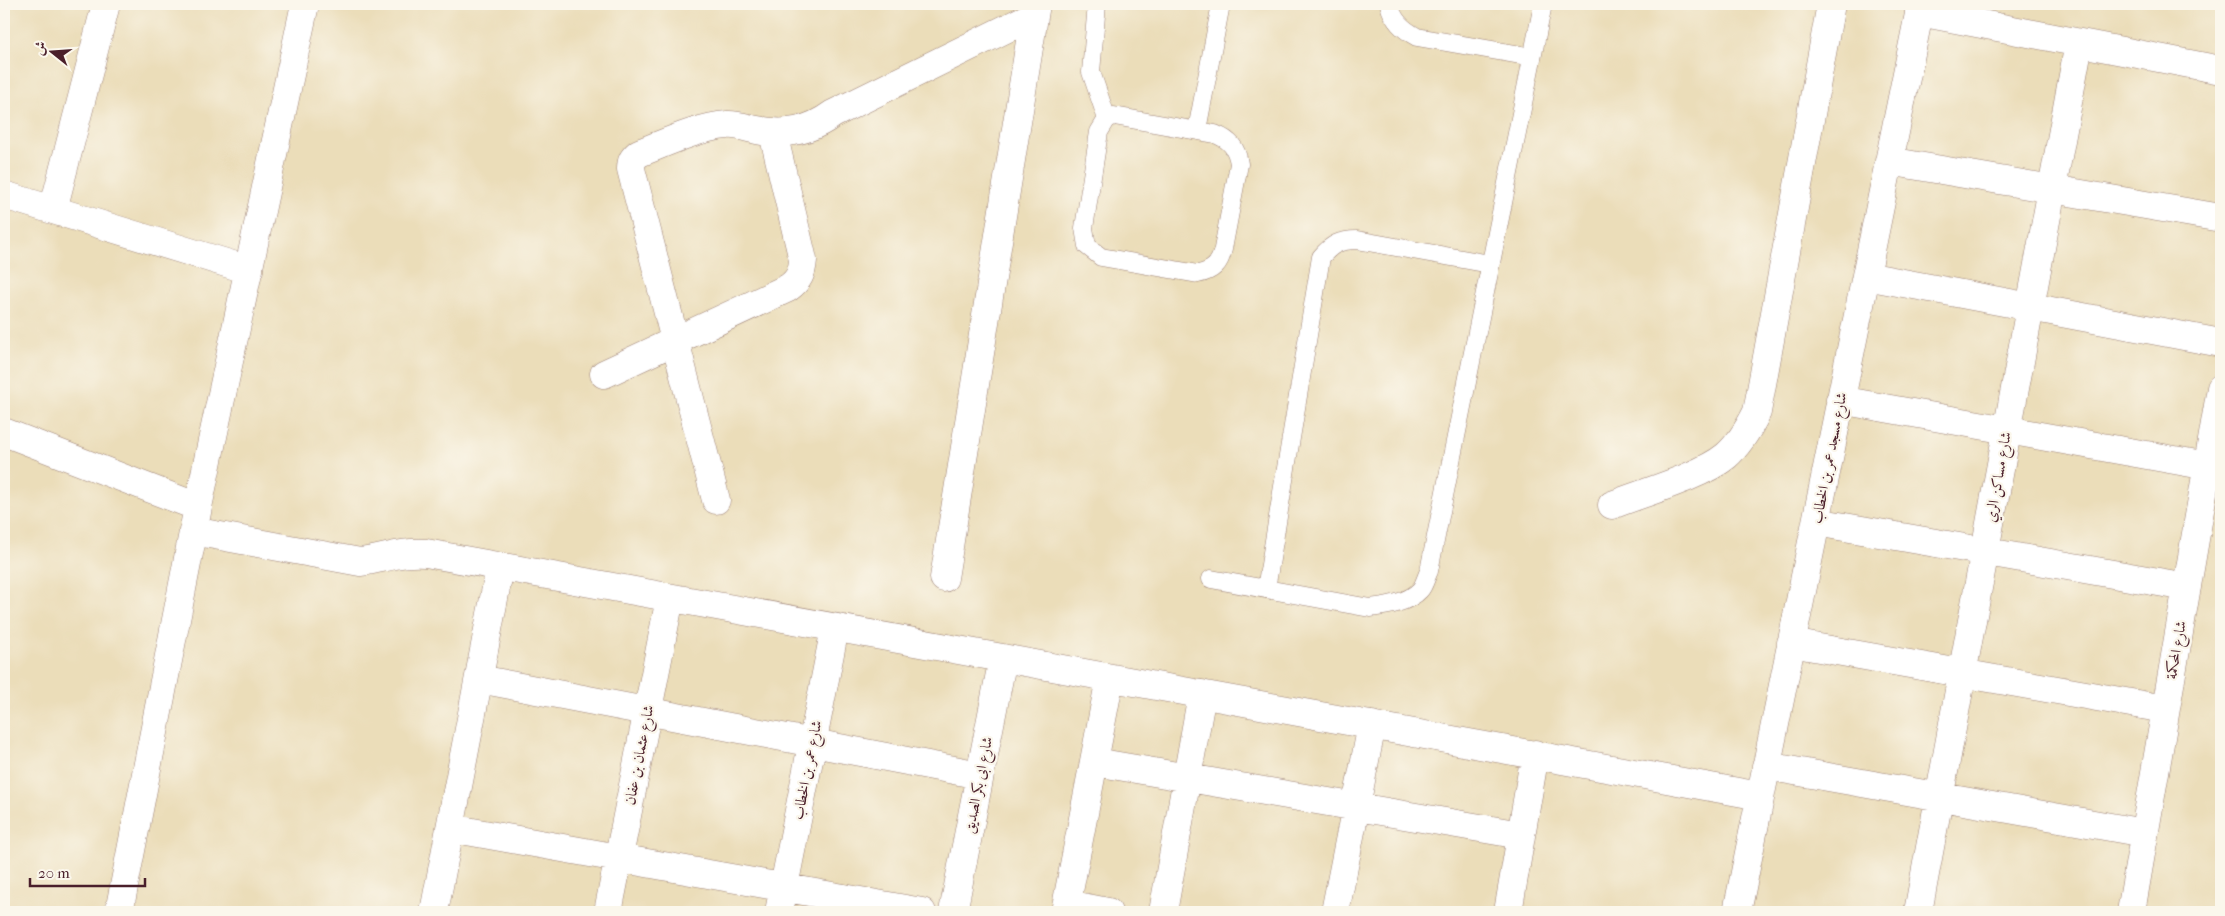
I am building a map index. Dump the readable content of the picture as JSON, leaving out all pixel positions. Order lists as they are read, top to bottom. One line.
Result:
{"streets":{"street":["شارع مسجد عمر بن الخطاب","شارع مساكن الري","شارع المحكمة","شارع عثمان بن عفان","شارع عمر بن الخطاب","شارع ابى بكر الصديق"]},"scale_bar":"20 m","north":"left"}
